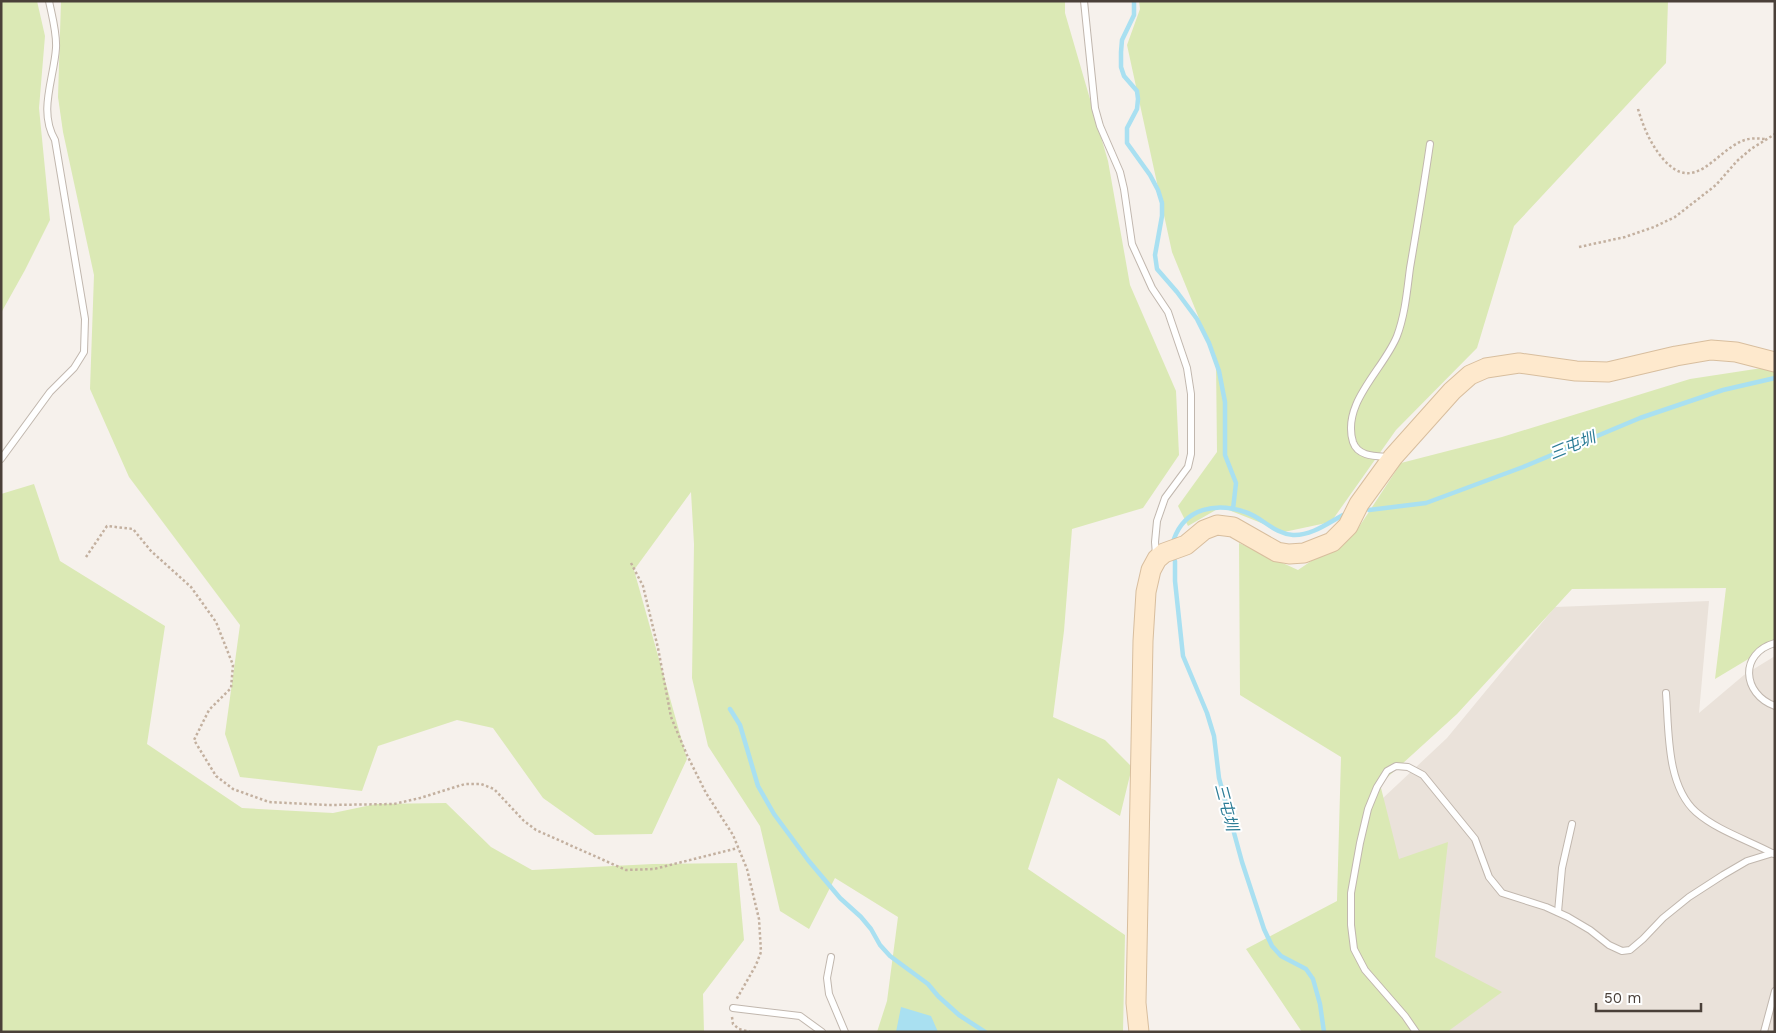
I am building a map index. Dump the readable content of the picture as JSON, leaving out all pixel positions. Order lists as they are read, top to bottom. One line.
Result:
{"water":["三屯圳"],"scale_bar":"50 m"}
